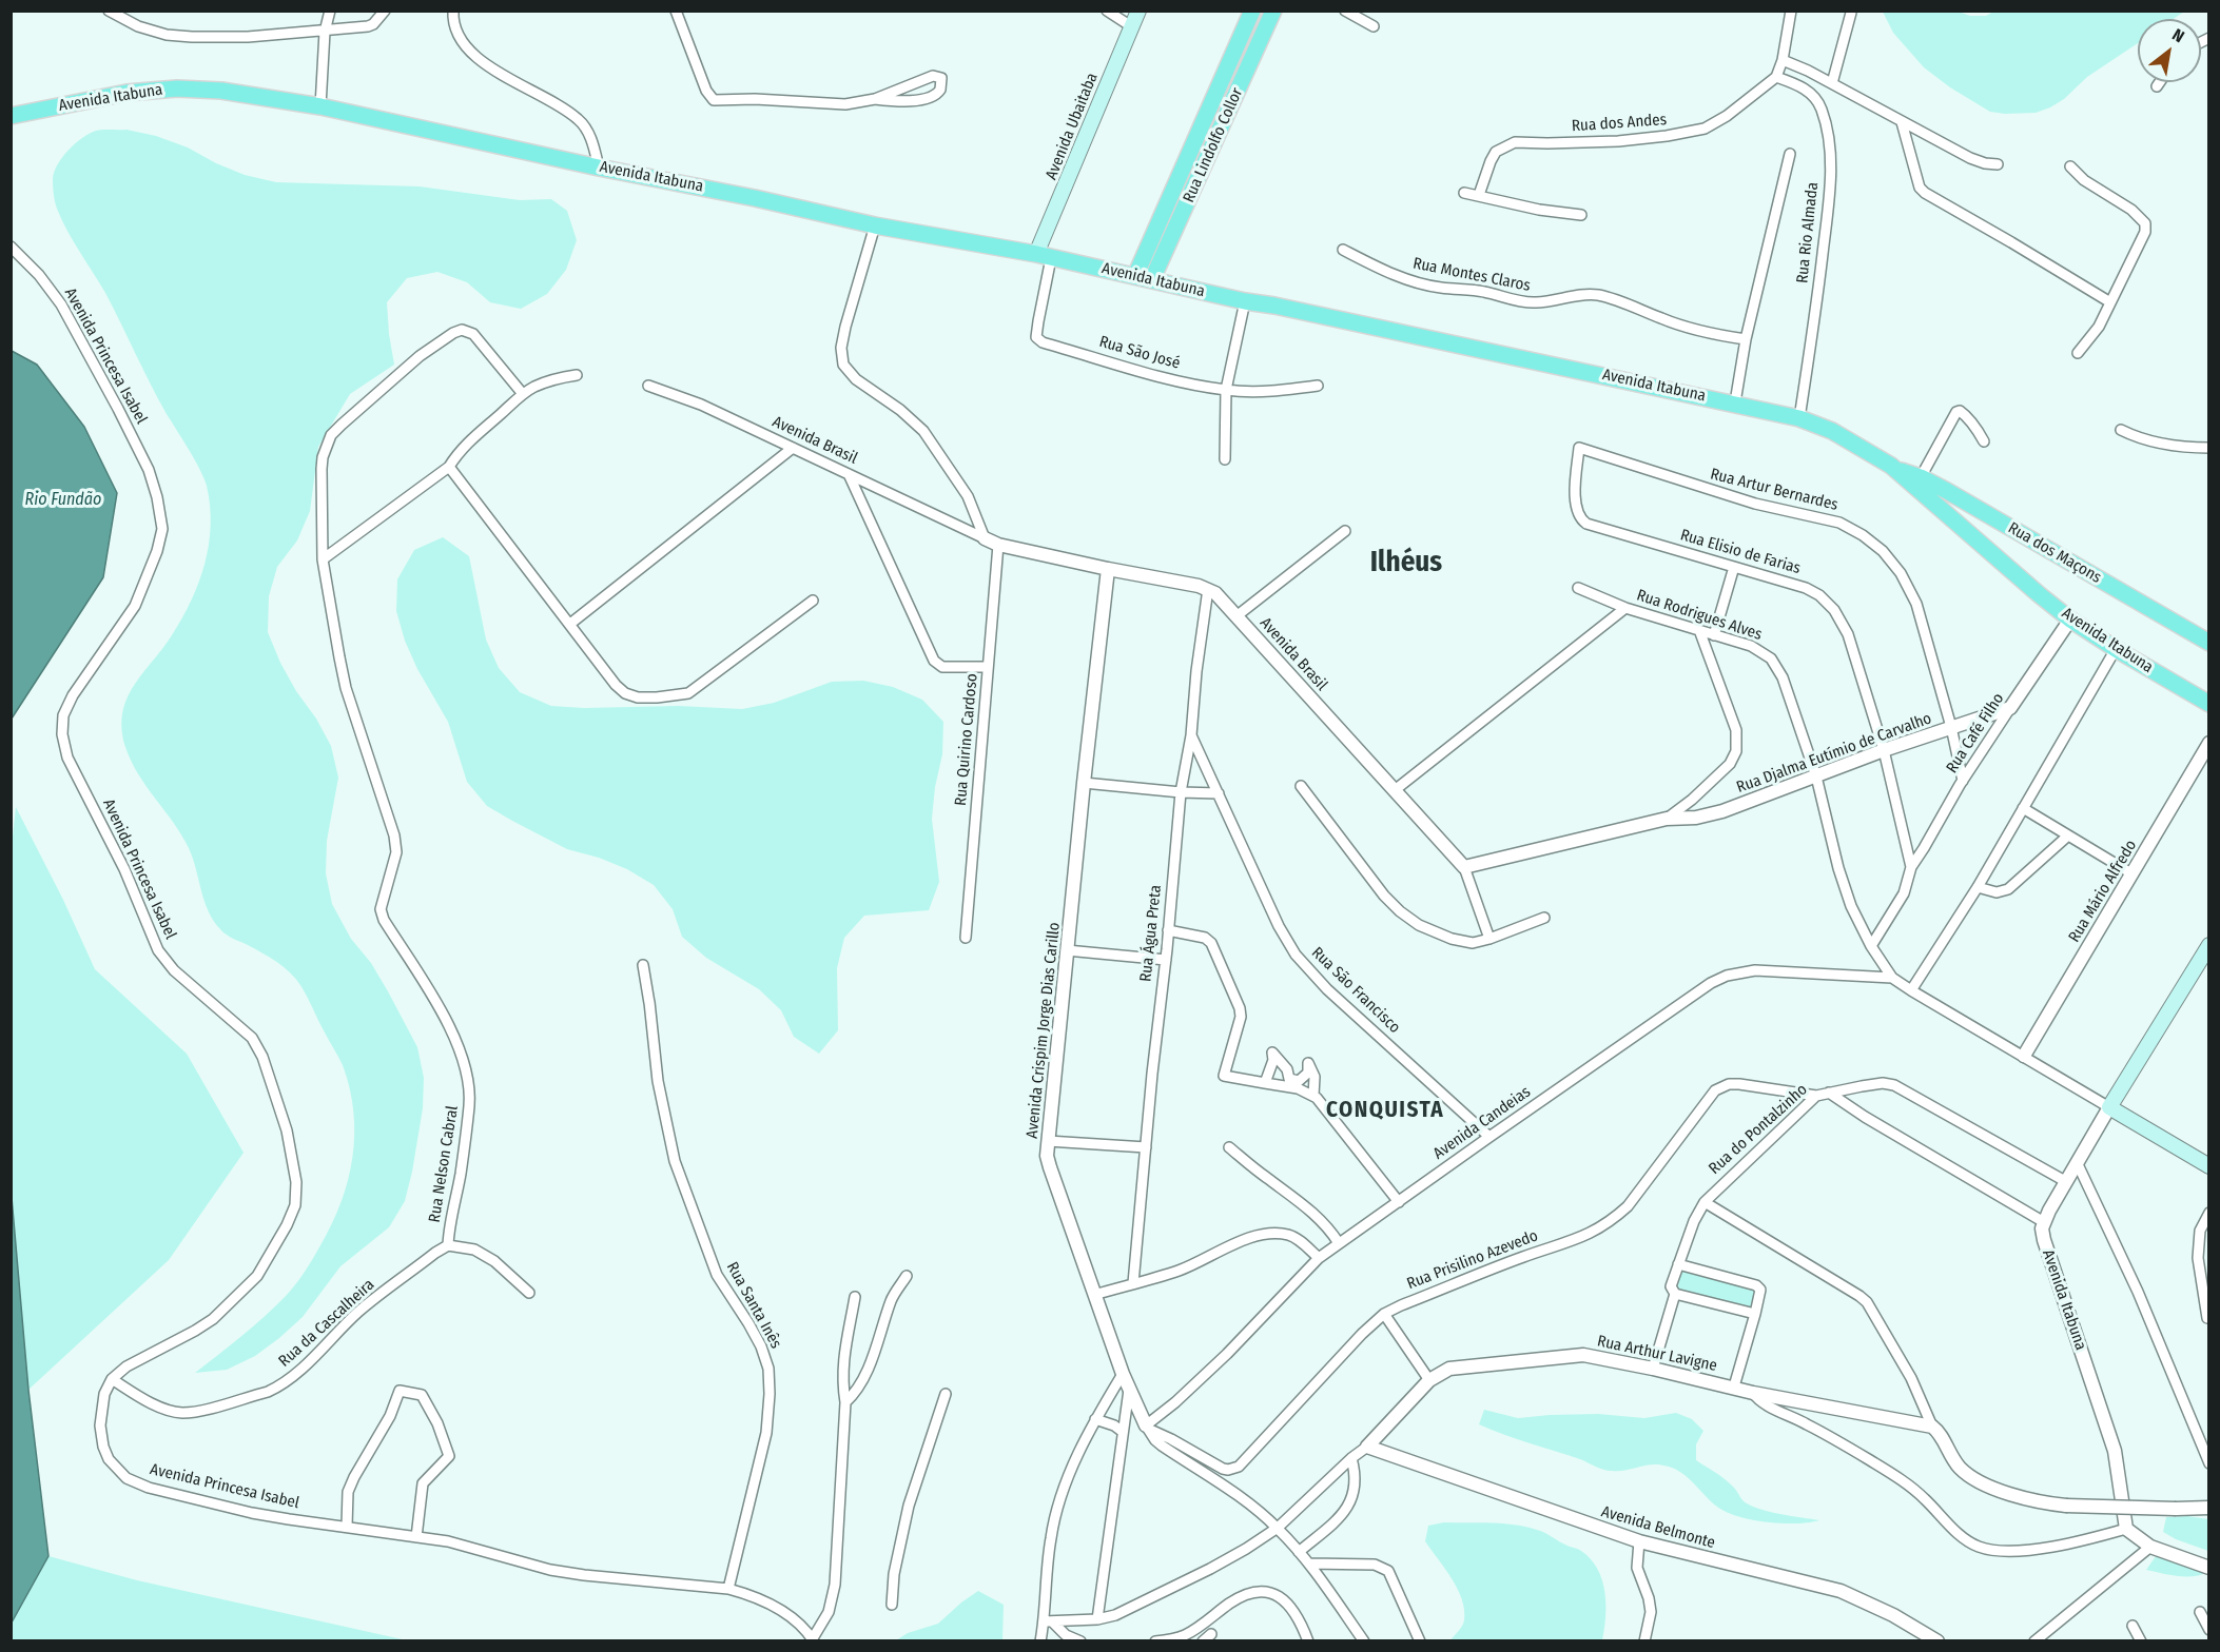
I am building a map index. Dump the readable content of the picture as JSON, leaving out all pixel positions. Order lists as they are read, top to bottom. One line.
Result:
{"streets":{"main road":["Avenida Itabuna","Avenida Ubaitaba","Rua Lindolfo Collor","Rua dos Maçons"],"street":["Rua dos Andes","Rua Rio Almada","Rua Montes Claros","Rua São José","Avenida Princesa Isabel","Avenida Brasil","Rua Artur Bernardes","Rua Elisio de Farias","Rua Rodrigues Alves","Rua Café Filho","Rua Quirino Cardoso","Rua Djalma Eutímio de Carvalho","Rua Mário Alfredo","Rua Água Preta","Rua São Francisco","Avenida Crispim Jorge Dias Carillo","Avenida Candeias","Rua do Pontalzinho","Rua Nelson Cabral","Rua Prisilino Azevedo","Rua Santa Inês","Rua da Cascalheira","Rua Arthur Lavigne","Avenida Belmonte"]},"crossings":[["Avenida Itabuna","Avenida Ubaitaba"],["Avenida Itabuna","Rua Lindolfo Collor"],["Avenida Itabuna","Rua Rio Almada"],["Avenida Itabuna","Rua São José"],["Avenida Itabuna","Rua dos Maçons"],["Avenida Itabuna","Rua Café Filho"],["Rua dos Andes","Rua Rio Almada"],["Avenida Ubaitaba","Rua São José"],["Avenida Princesa Isabel","Rua Santa Inês"],["Avenida Princesa Isabel","Rua da Cascalheira"],["Avenida Brasil","Rua Quirino Cardoso"],["Avenida Brasil","Rua Água Preta"],["Avenida Brasil","Avenida Crispim Jorge Dias Carillo"],["Rua Artur Bernardes","Rua Elisio de Farias"],["Rua Artur Bernardes","Rua Café Filho"],["Rua Artur Bernardes","Rua Djalma Eutímio de Carvalho"],["Rua Elisio de Farias","Rua Café Filho"],["Rua Elisio de Farias","Rua Djalma Eutímio de Carvalho"],["Rua Rodrigues Alves","Rua Café Filho"],["Rua Rodrigues Alves","Rua Djalma Eutímio de Carvalho"],["Rua Rodrigues Alves","Avenida Candeias"],["Rua Café Filho","Rua Djalma Eutímio de Carvalho"],["Rua Água Preta","Rua São Francisco"],["Rua São Francisco","Avenida Candeias"],["Avenida Crispim Jorge Dias Carillo","Avenida Candeias"],["Avenida Crispim Jorge Dias Carillo","Rua Prisilino Azevedo"],["Avenida Candeias","Rua Prisilino Azevedo"],["Rua do Pontalzinho","Rua Prisilino Azevedo"],["Rua do Pontalzinho","Rua Arthur Lavigne"],["Rua Nelson Cabral","Rua da Cascalheira"],["Rua Arthur Lavigne","Avenida Belmonte"]],"districts":["Ilhéus","CONQUISTA"],"water":["Rio Fundão"],"north":"top right"}
